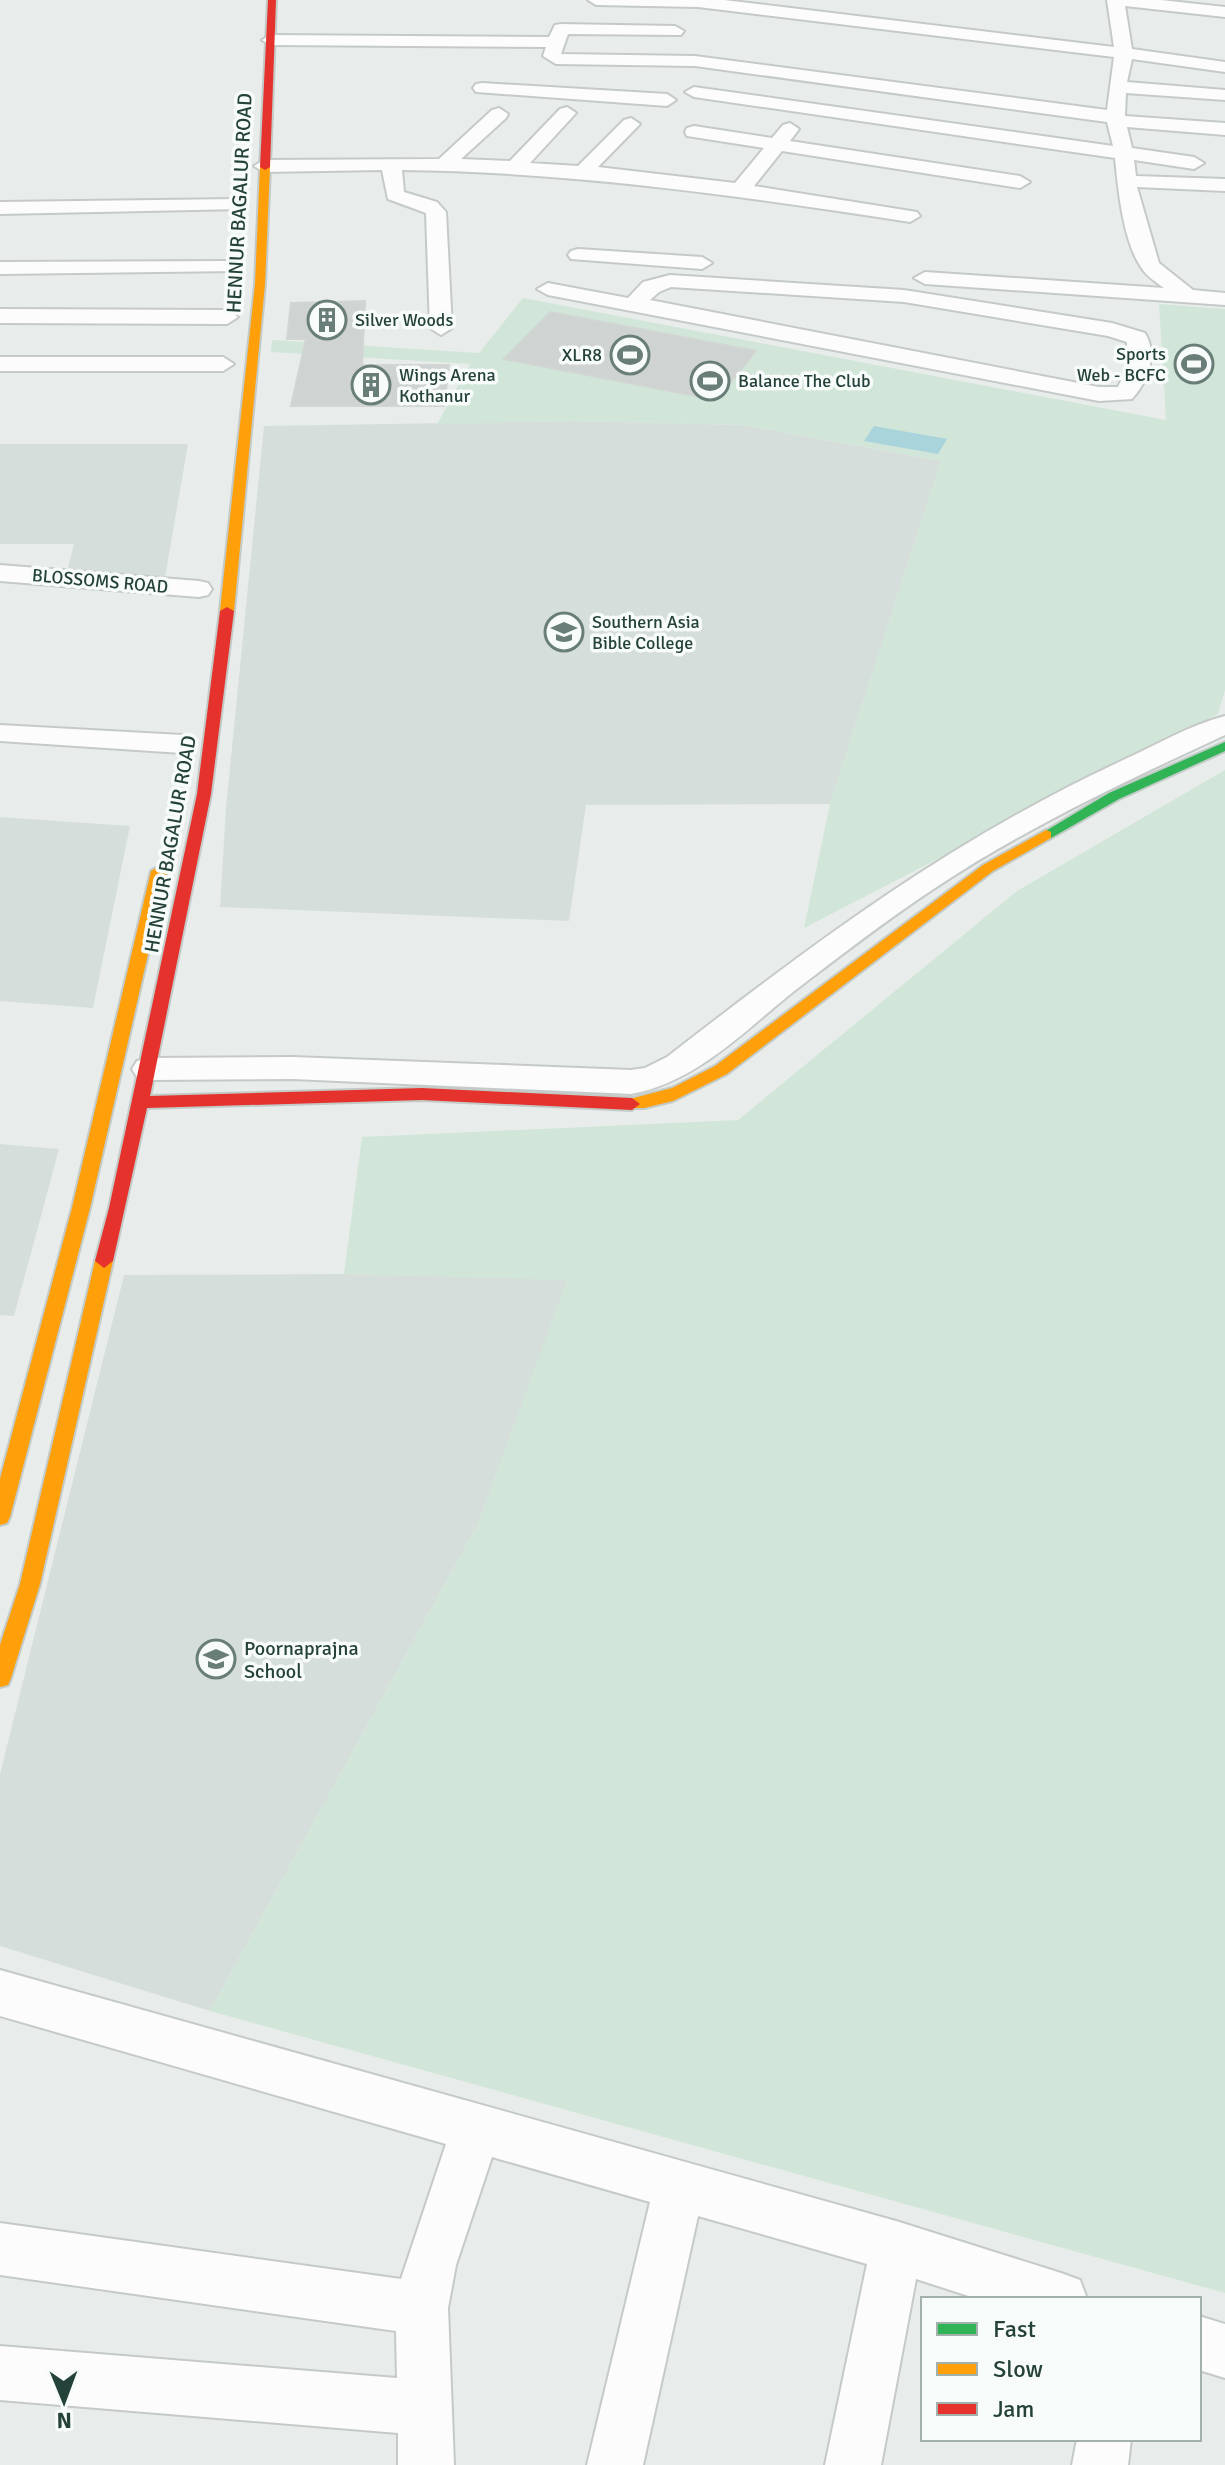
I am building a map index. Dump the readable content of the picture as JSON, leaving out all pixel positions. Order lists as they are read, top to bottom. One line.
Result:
{"streets":{"main road":["HENNUR BAGALUR ROAD"],"street":["BLOSSOMS ROAD"]},"places":{"building":["Silver Woods","Wings Arena Kothanur"],"sports":["XLR8","Sports Web - BCFC","Balance The Club"],"school or university":["Southern Asia Bible College","Poornaprajna School"]},"legend":["Fast","Slow","Jam"],"north":"bottom"}
